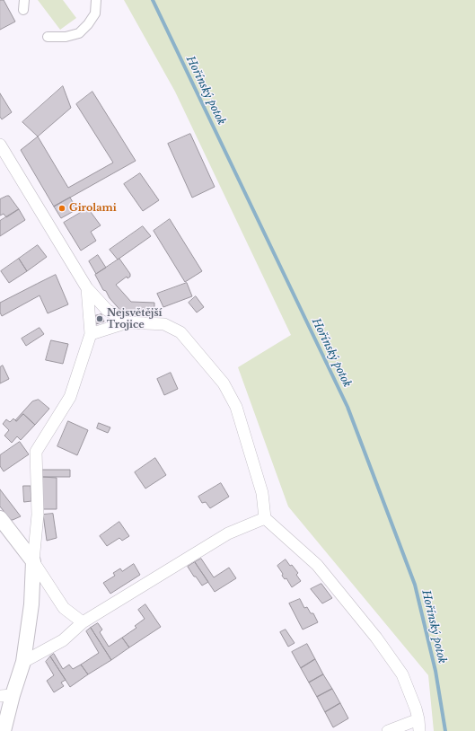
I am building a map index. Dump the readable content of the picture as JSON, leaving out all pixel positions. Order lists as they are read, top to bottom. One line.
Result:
{"water":["Hořínský potok"],"places":["Girolami","Nejsvětější Trojice"]}
